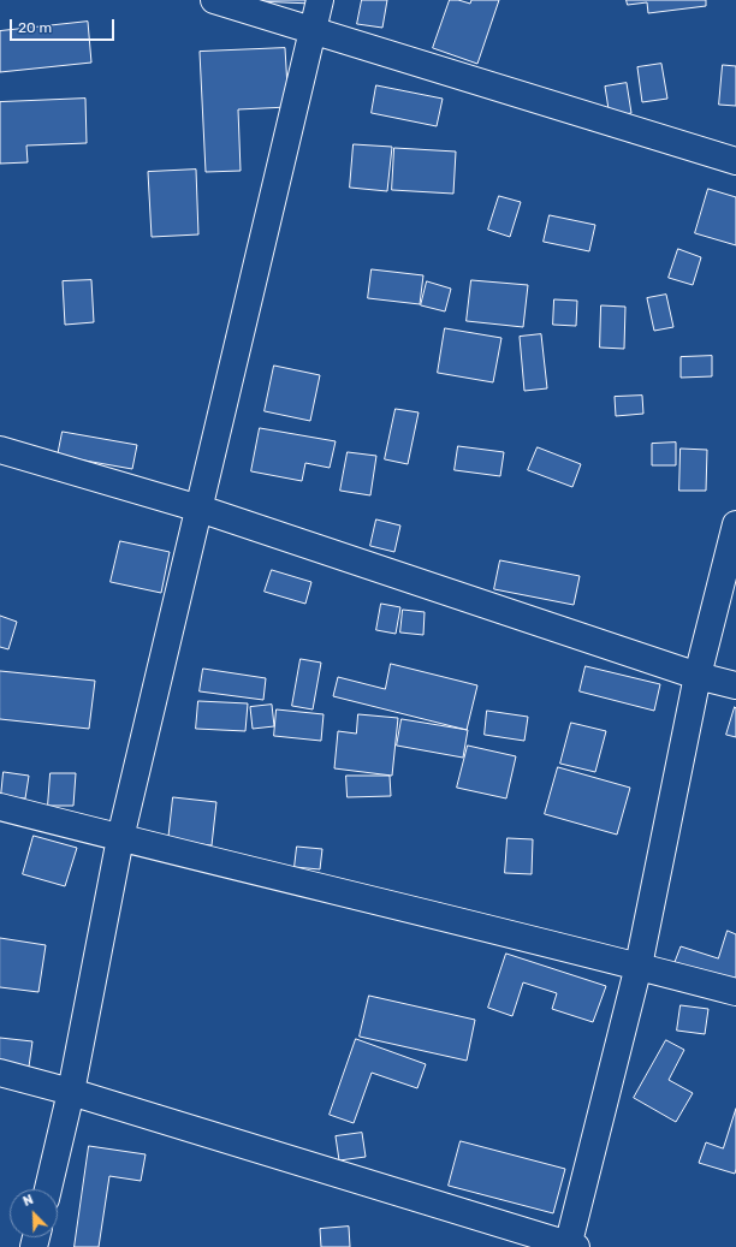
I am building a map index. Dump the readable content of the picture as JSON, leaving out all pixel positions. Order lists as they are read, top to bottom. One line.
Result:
{"scale_bar":"20 m","north":"top left"}
